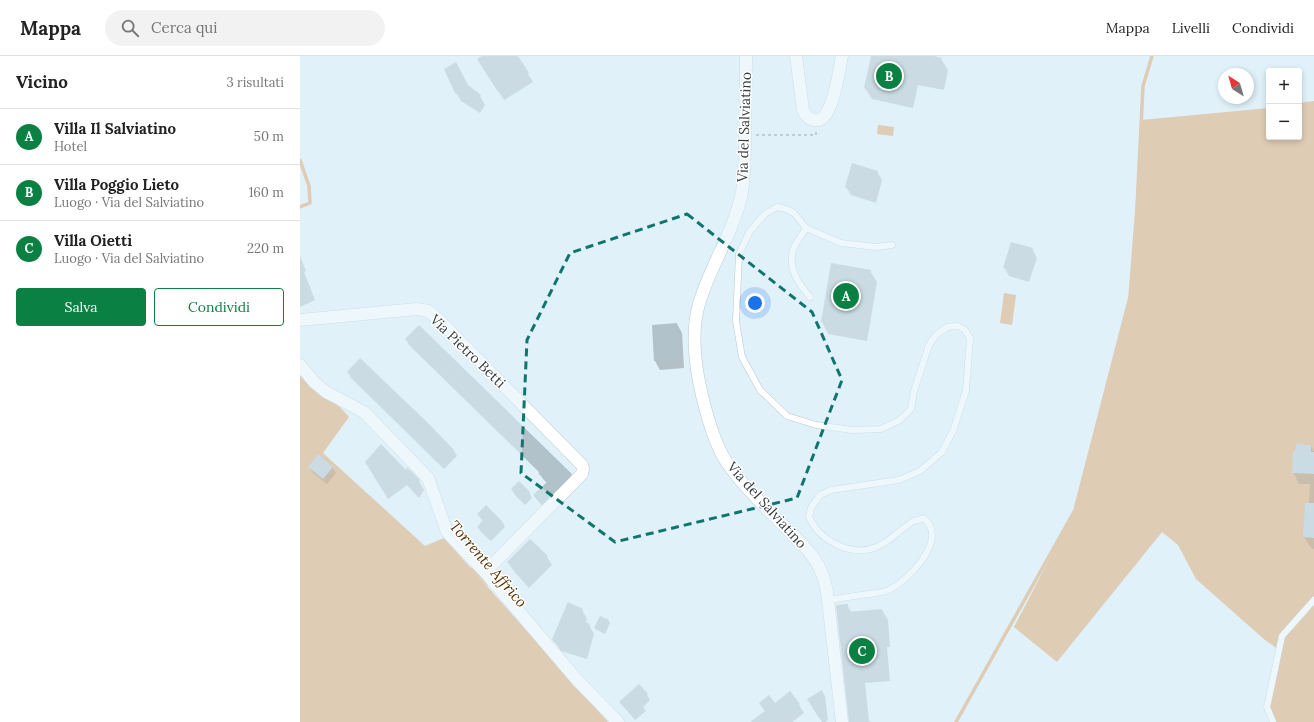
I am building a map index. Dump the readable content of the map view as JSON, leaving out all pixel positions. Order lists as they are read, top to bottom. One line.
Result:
{"streets":{"street":["Via del Salviatino","Via Pietro Betti"]},"water":["Torrente Affrico"],"north":"top left","page":{"header":"Mappa","search":"Cerca qui","nav":["Mappa","Livelli","Condividi"],"heading":["Vicino","3 risultati"],"pins":["B","A","C"],"map_buttons":["+","−"],"list":[{"mark":"A","name":"Villa Il Salviatino","note":"Hotel","value":"50 m"},{"mark":"B","name":"Villa Poggio Lieto","note":"Luogo · Via del Salviatino","value":"160 m"},{"mark":"C","name":"Villa Oietti","note":"Luogo · Via del Salviatino","value":"220 m"}],"buttons":["Salva","Condividi"]}}
